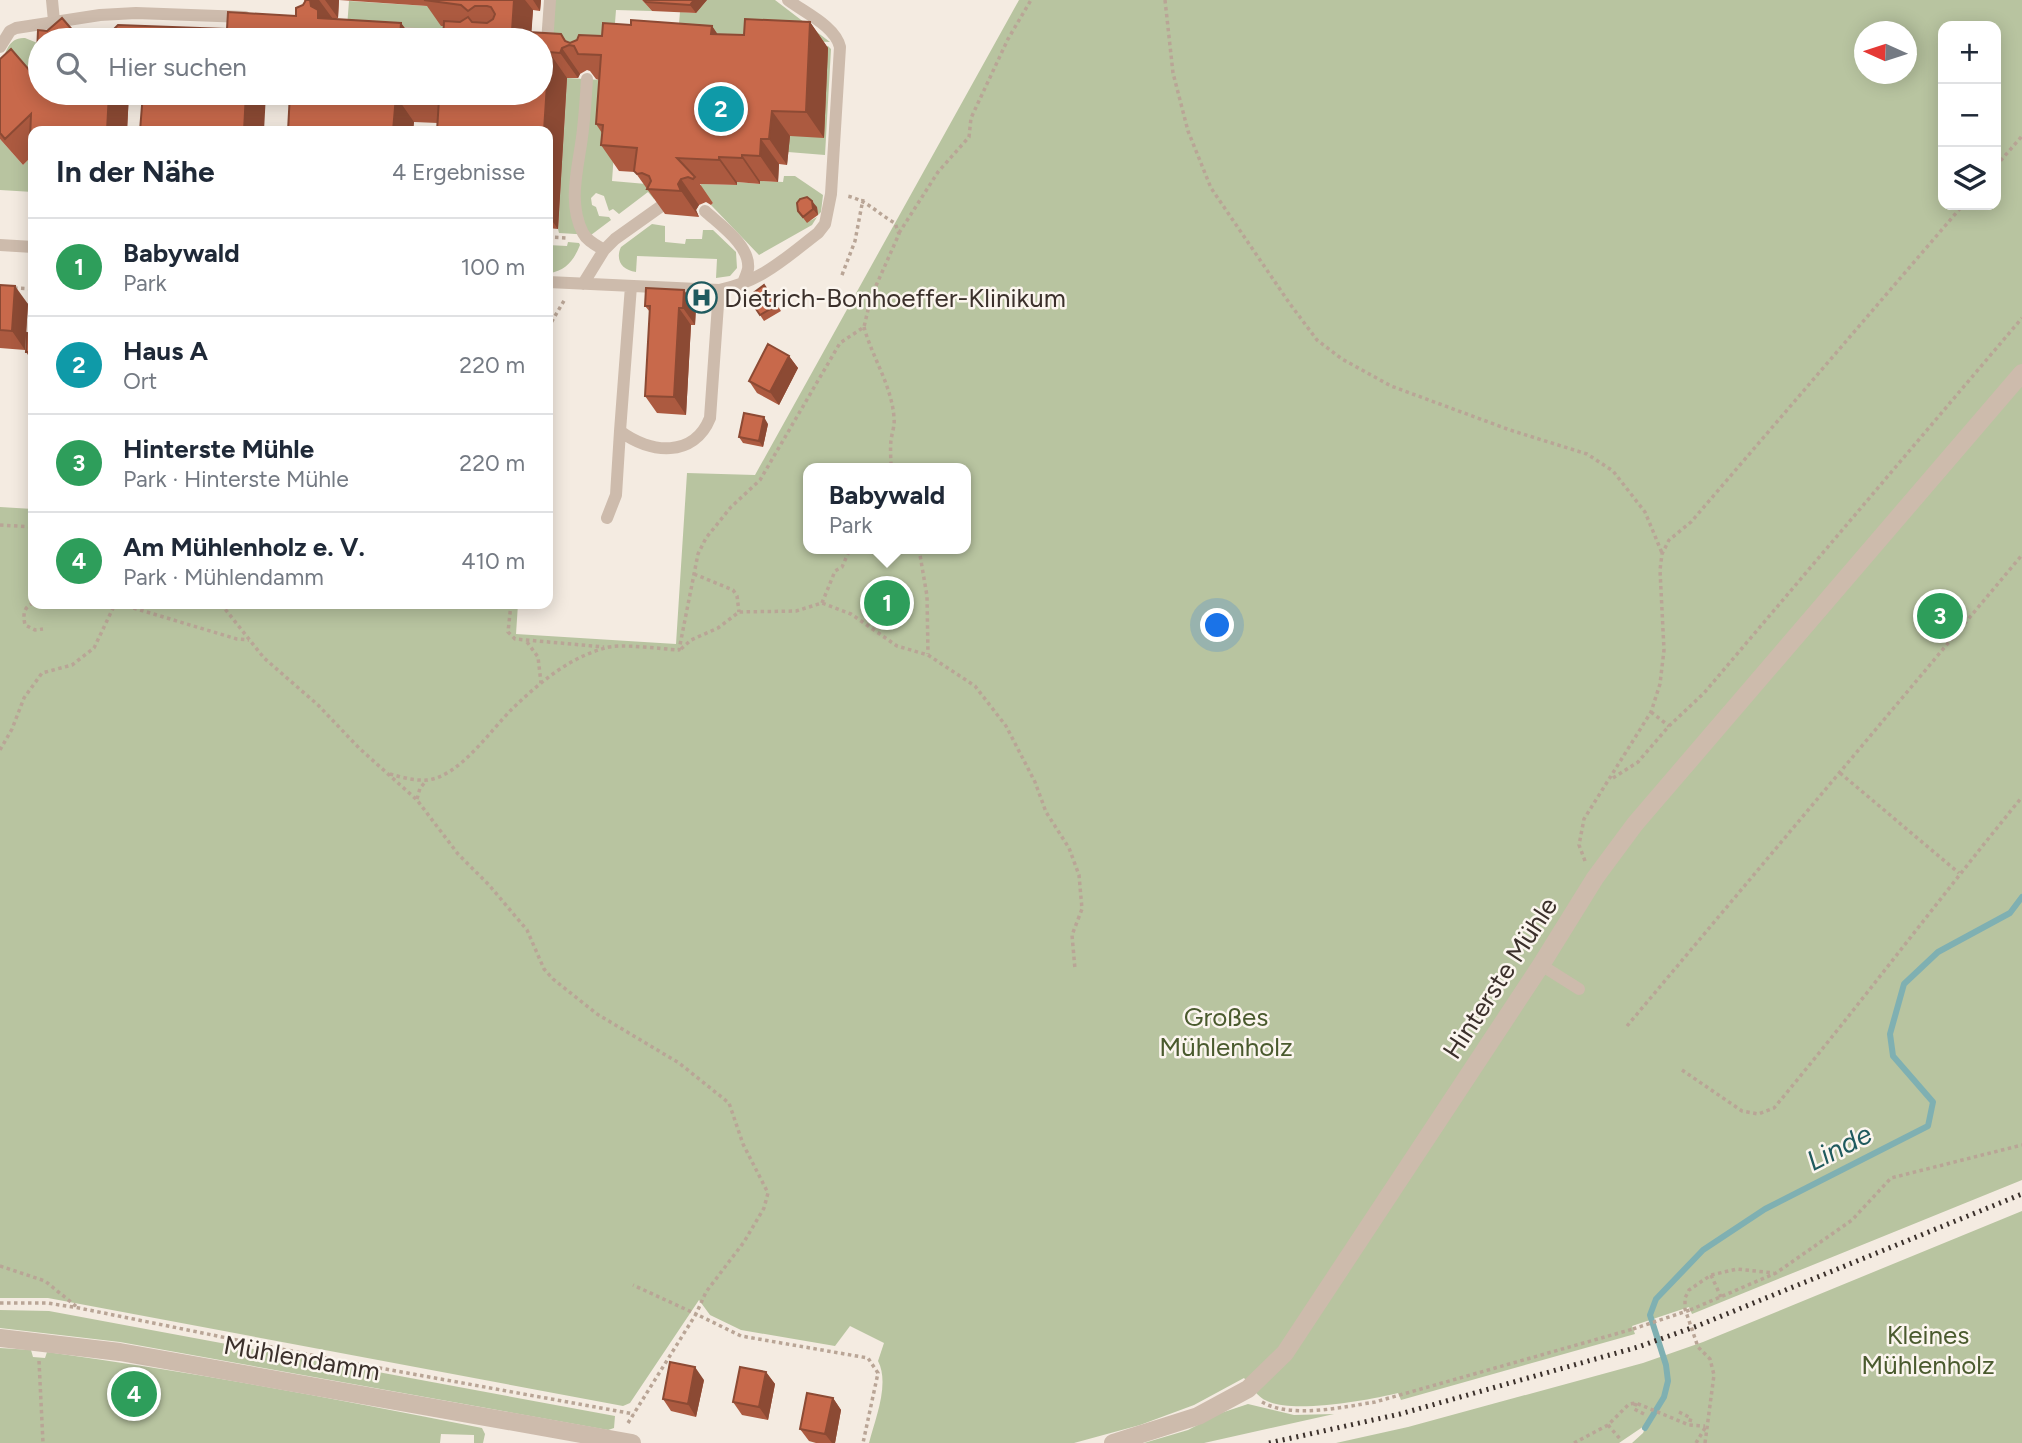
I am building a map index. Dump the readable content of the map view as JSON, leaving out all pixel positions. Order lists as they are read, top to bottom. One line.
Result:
{"streets":{"street":["Hinterste Mühle","Mühlendamm"]},"water":["Linde"],"parks":["Großes Mühlenholz","Kleines Mühlenholz"],"places":{"hospital":["Dietrich-Bonhoeffer-Klinikum"]},"north":"left","page":{"map_buttons":["+","−"],"search":"Hier suchen","pins":["2","1","3","4"],"heading":["In der Nähe","4 Ergebnisse"],"list":[{"mark":"1","name":"Babywald","note":"Park","value":"100 m"},{"mark":"2","name":"Haus A","note":"Ort","value":"220 m"},{"mark":"3","name":"Hinterste Mühle","note":"Park · Hinterste Mühle","value":"220 m"},{"mark":"4","name":"Am Mühlenholz e. V.","note":"Park · Mühlendamm","value":"410 m"}],"popup":["Babywald","Park"]}}
